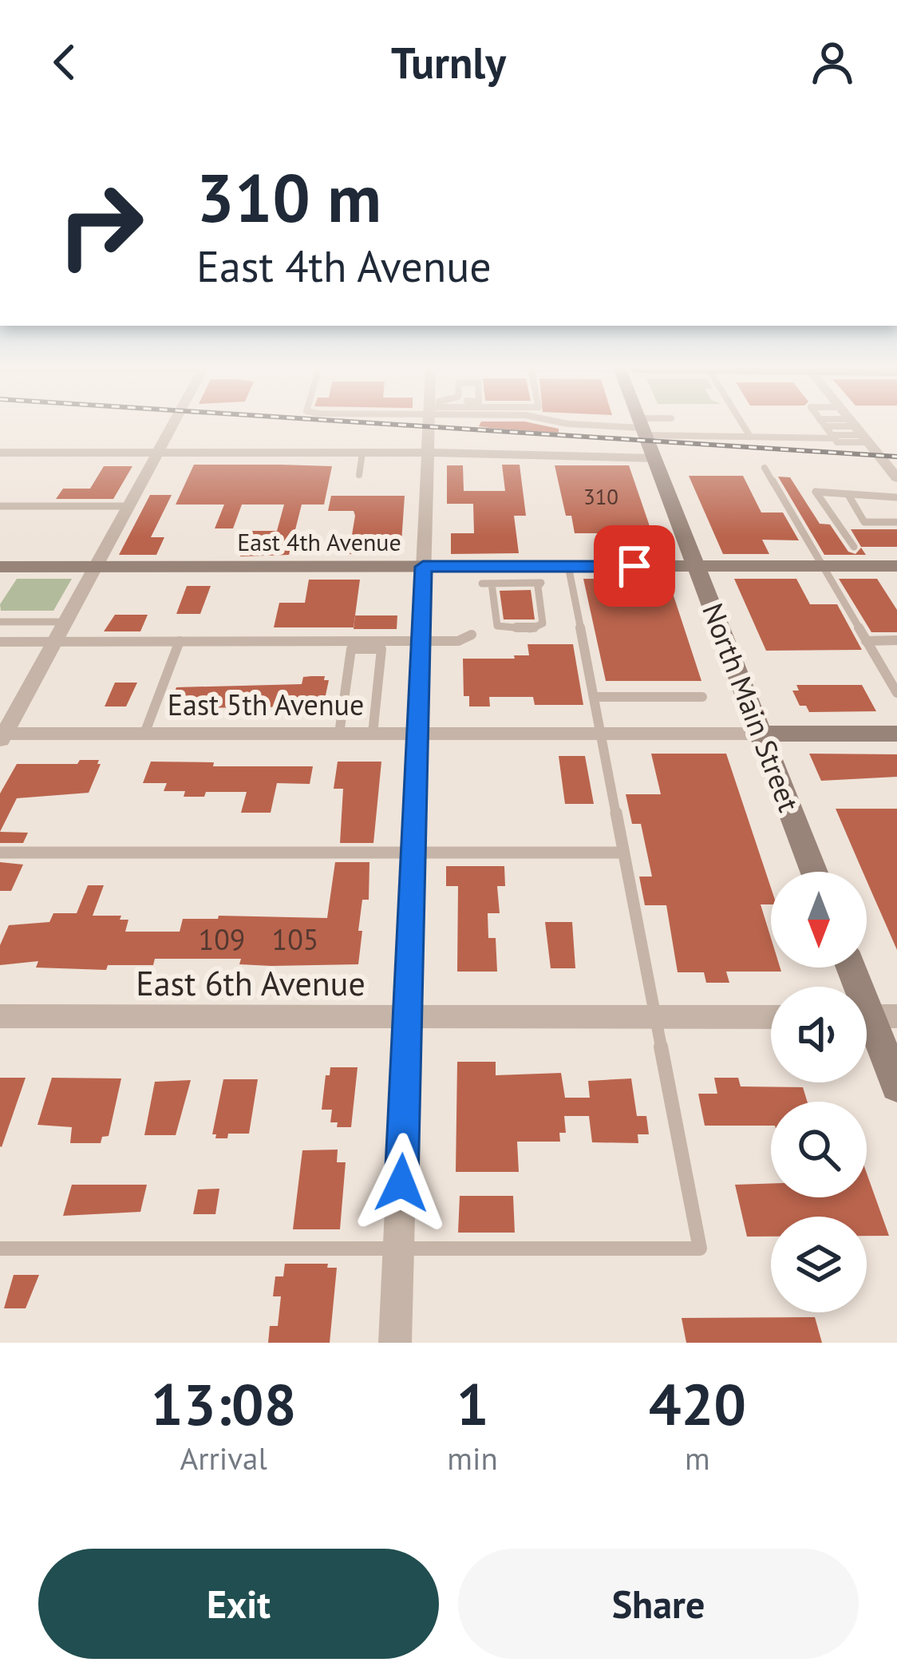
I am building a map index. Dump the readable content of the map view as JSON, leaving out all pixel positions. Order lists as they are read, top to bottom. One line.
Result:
{"streets":{"main road":["East 4th Avenue","North Main Street"],"street":["East 5th Avenue","East 6th Avenue"]},"crossings":[["East 4th Avenue","North Main Street"],["East 5th Avenue","North Main Street"]],"house_numbers":["310","109","105"],"north":"bottom","page":{"header":"Turnly","turn":["310 m","East 4th Avenue"],"eta":["13:08","Arrival","1","min","420","m"],"buttons":["Exit","Share"]}}
